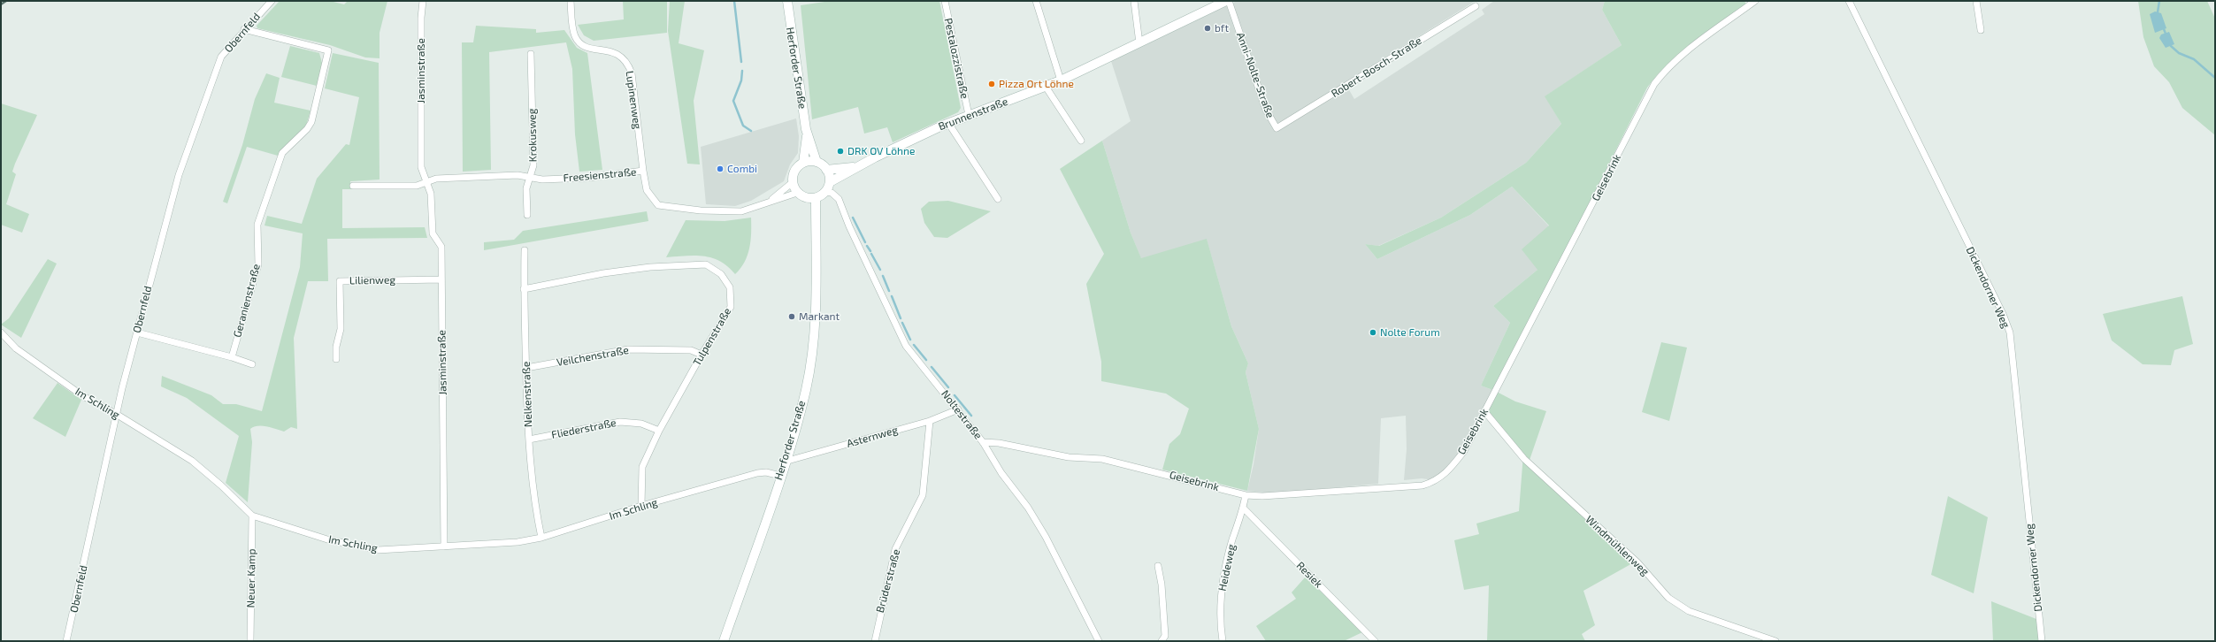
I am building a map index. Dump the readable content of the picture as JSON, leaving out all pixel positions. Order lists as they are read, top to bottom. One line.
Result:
{"streets":{"main road":["Herforder Straße","Brunnenstraße"],"street":["Obernfeld","Pestalozzistraße","Robert-Bosch-Straße","Jasminstraße","Anni-Nolte-Straße","Lupinenweg","Krokusweg","Freesienstraße","Geisebrink","Lilienweg","Dickendorner Weg","Geranienstraße","Tulpenstraße","Veilchenstraße","Nelkenstraße","Im Schling","Noltestraße","Fliederstraße","Asternweg","Windmühlenweg","Heideweg","Resiek","Neuer Kamp","Brüderstraße"]},"crossings":[["Obernfeld","Geranienstraße"],["Obernfeld","Im Schling"],["Pestalozzistraße","Brunnenstraße"],["Robert-Bosch-Straße","Anni-Nolte-Straße"],["Herforder Straße","Brunnenstraße"],["Herforder Straße","Freesienstraße"],["Herforder Straße","Im Schling"],["Herforder Straße","Noltestraße"],["Herforder Straße","Asternweg"],["Jasminstraße","Freesienstraße"],["Jasminstraße","Lilienweg"],["Jasminstraße","Im Schling"],["Anni-Nolte-Straße","Brunnenstraße"],["Lupinenweg","Freesienstraße"],["Brunnenstraße","Freesienstraße"],["Brunnenstraße","Noltestraße"],["Krokusweg","Freesienstraße"],["Freesienstraße","Noltestraße"],["Geisebrink","Noltestraße"],["Geisebrink","Windmühlenweg"],["Geisebrink","Heideweg"],["Tulpenstraße","Veilchenstraße"],["Tulpenstraße","Nelkenstraße"],["Tulpenstraße","Im Schling"],["Tulpenstraße","Fliederstraße"],["Veilchenstraße","Nelkenstraße"],["Nelkenstraße","Im Schling"],["Nelkenstraße","Fliederstraße"],["Im Schling","Neuer Kamp"],["Noltestraße","Asternweg"],["Asternweg","Brüderstraße"],["Heideweg","Resiek"]],"places":["bft","Pizza Ort Löhne","DRK OV Löhne","Combi","Markant","Nolte Forum"]}
